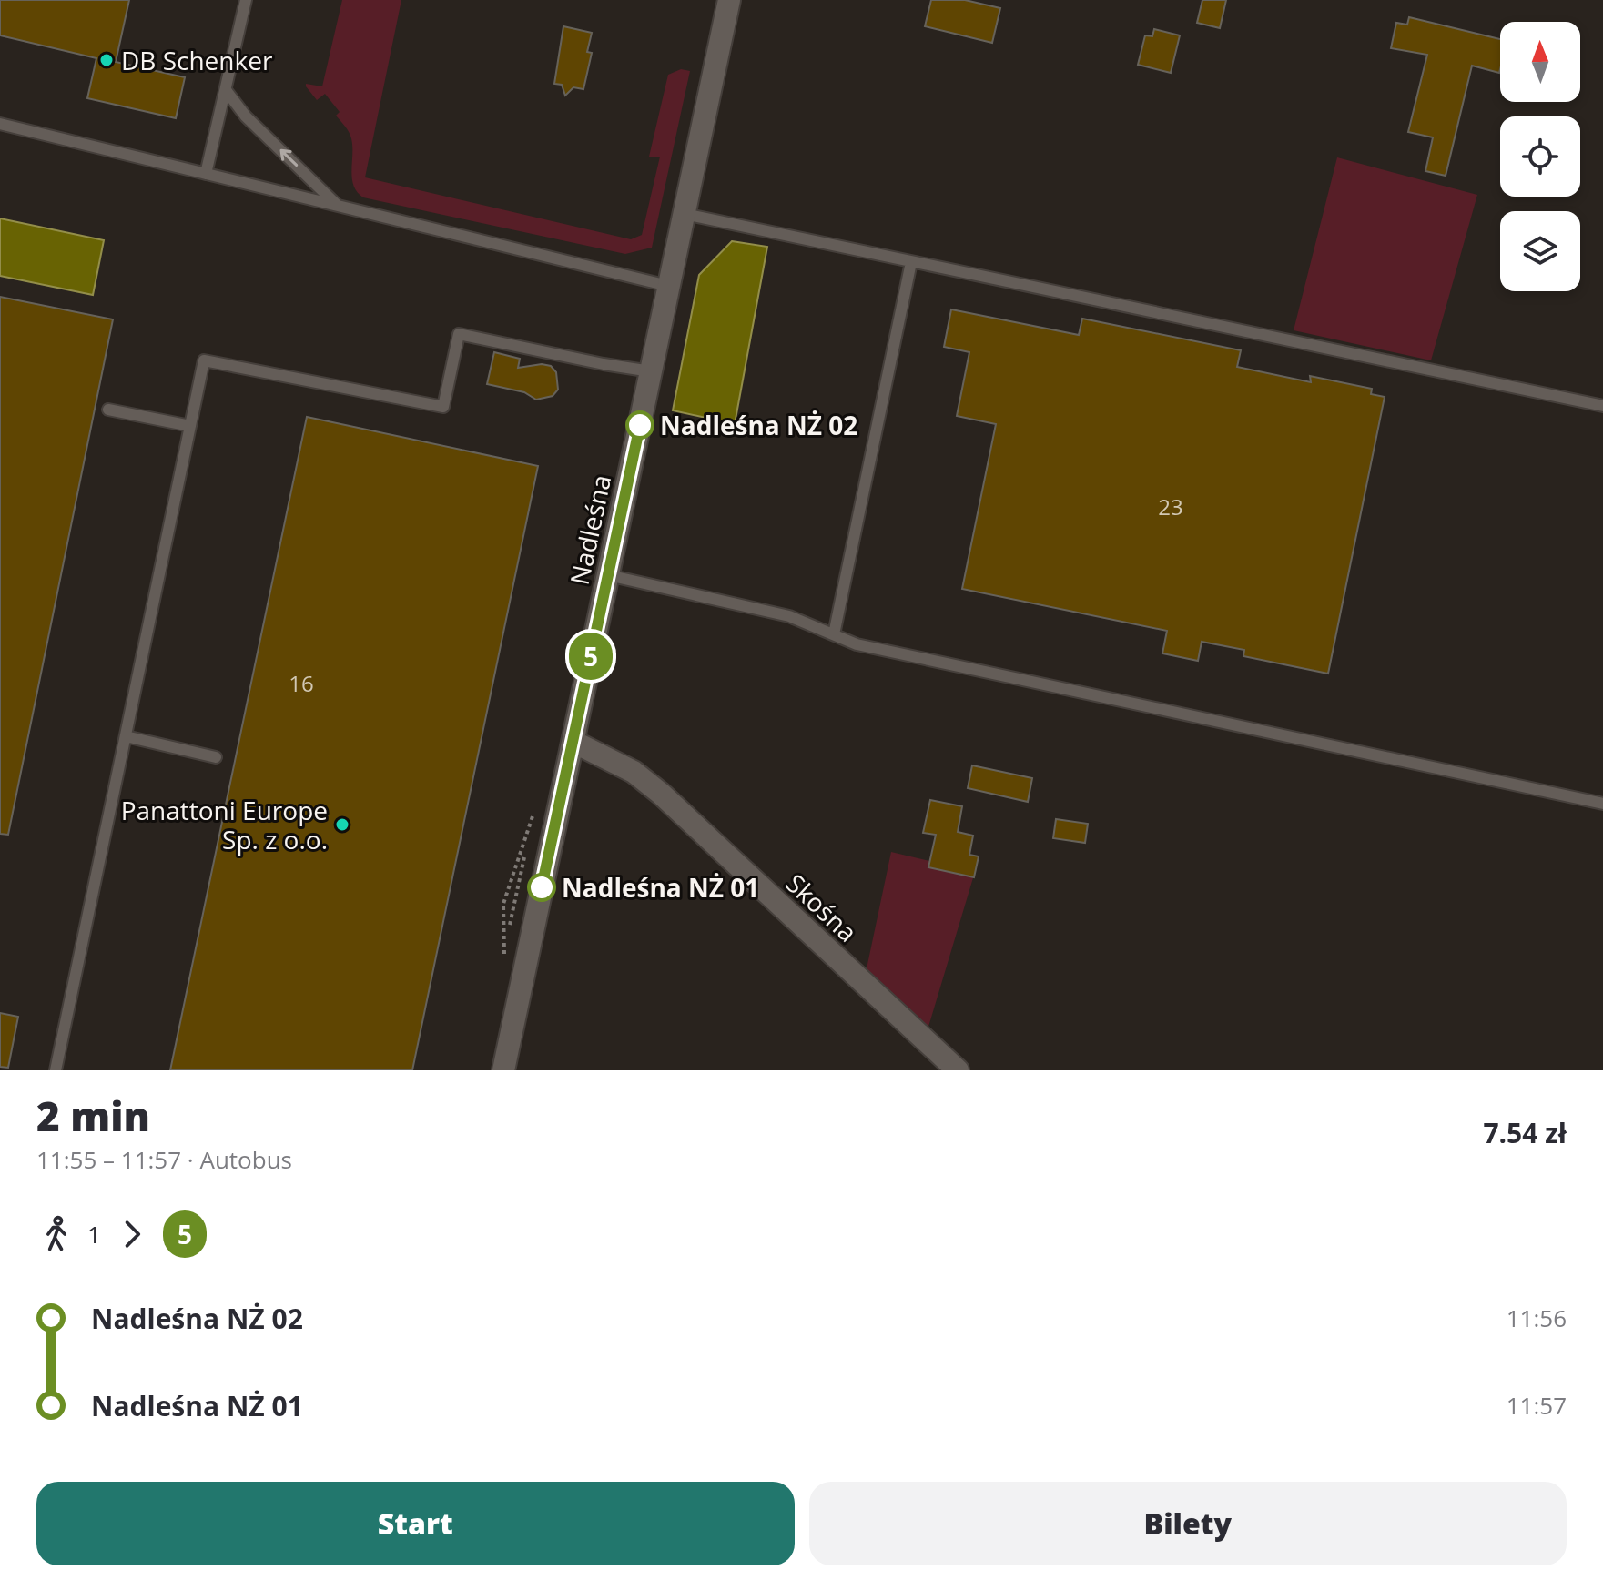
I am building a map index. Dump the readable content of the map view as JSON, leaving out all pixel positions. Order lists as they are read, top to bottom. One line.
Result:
{"streets":{"street":["Nadleśna","Skośna"]},"crossings":[["Nadleśna","Skośna"]],"places":["DB Schenker","Nadleśna NŻ 02","Panattoni Europe Sp. z o.o.","Nadleśna NŻ 01"],"lines":["bus line 5"],"house_numbers":["23","16"],"north":"top","page":{"on_map":"5","heading":["2 min","11:55 – 11:57 · Autobus","7.54 zł"],"legs":["1","5"],"list":[{"name":"Nadleśna NŻ 02","value":"11:56"},{"name":"Nadleśna NŻ 01","value":"11:57"}],"buttons":["Start","Bilety"]}}
